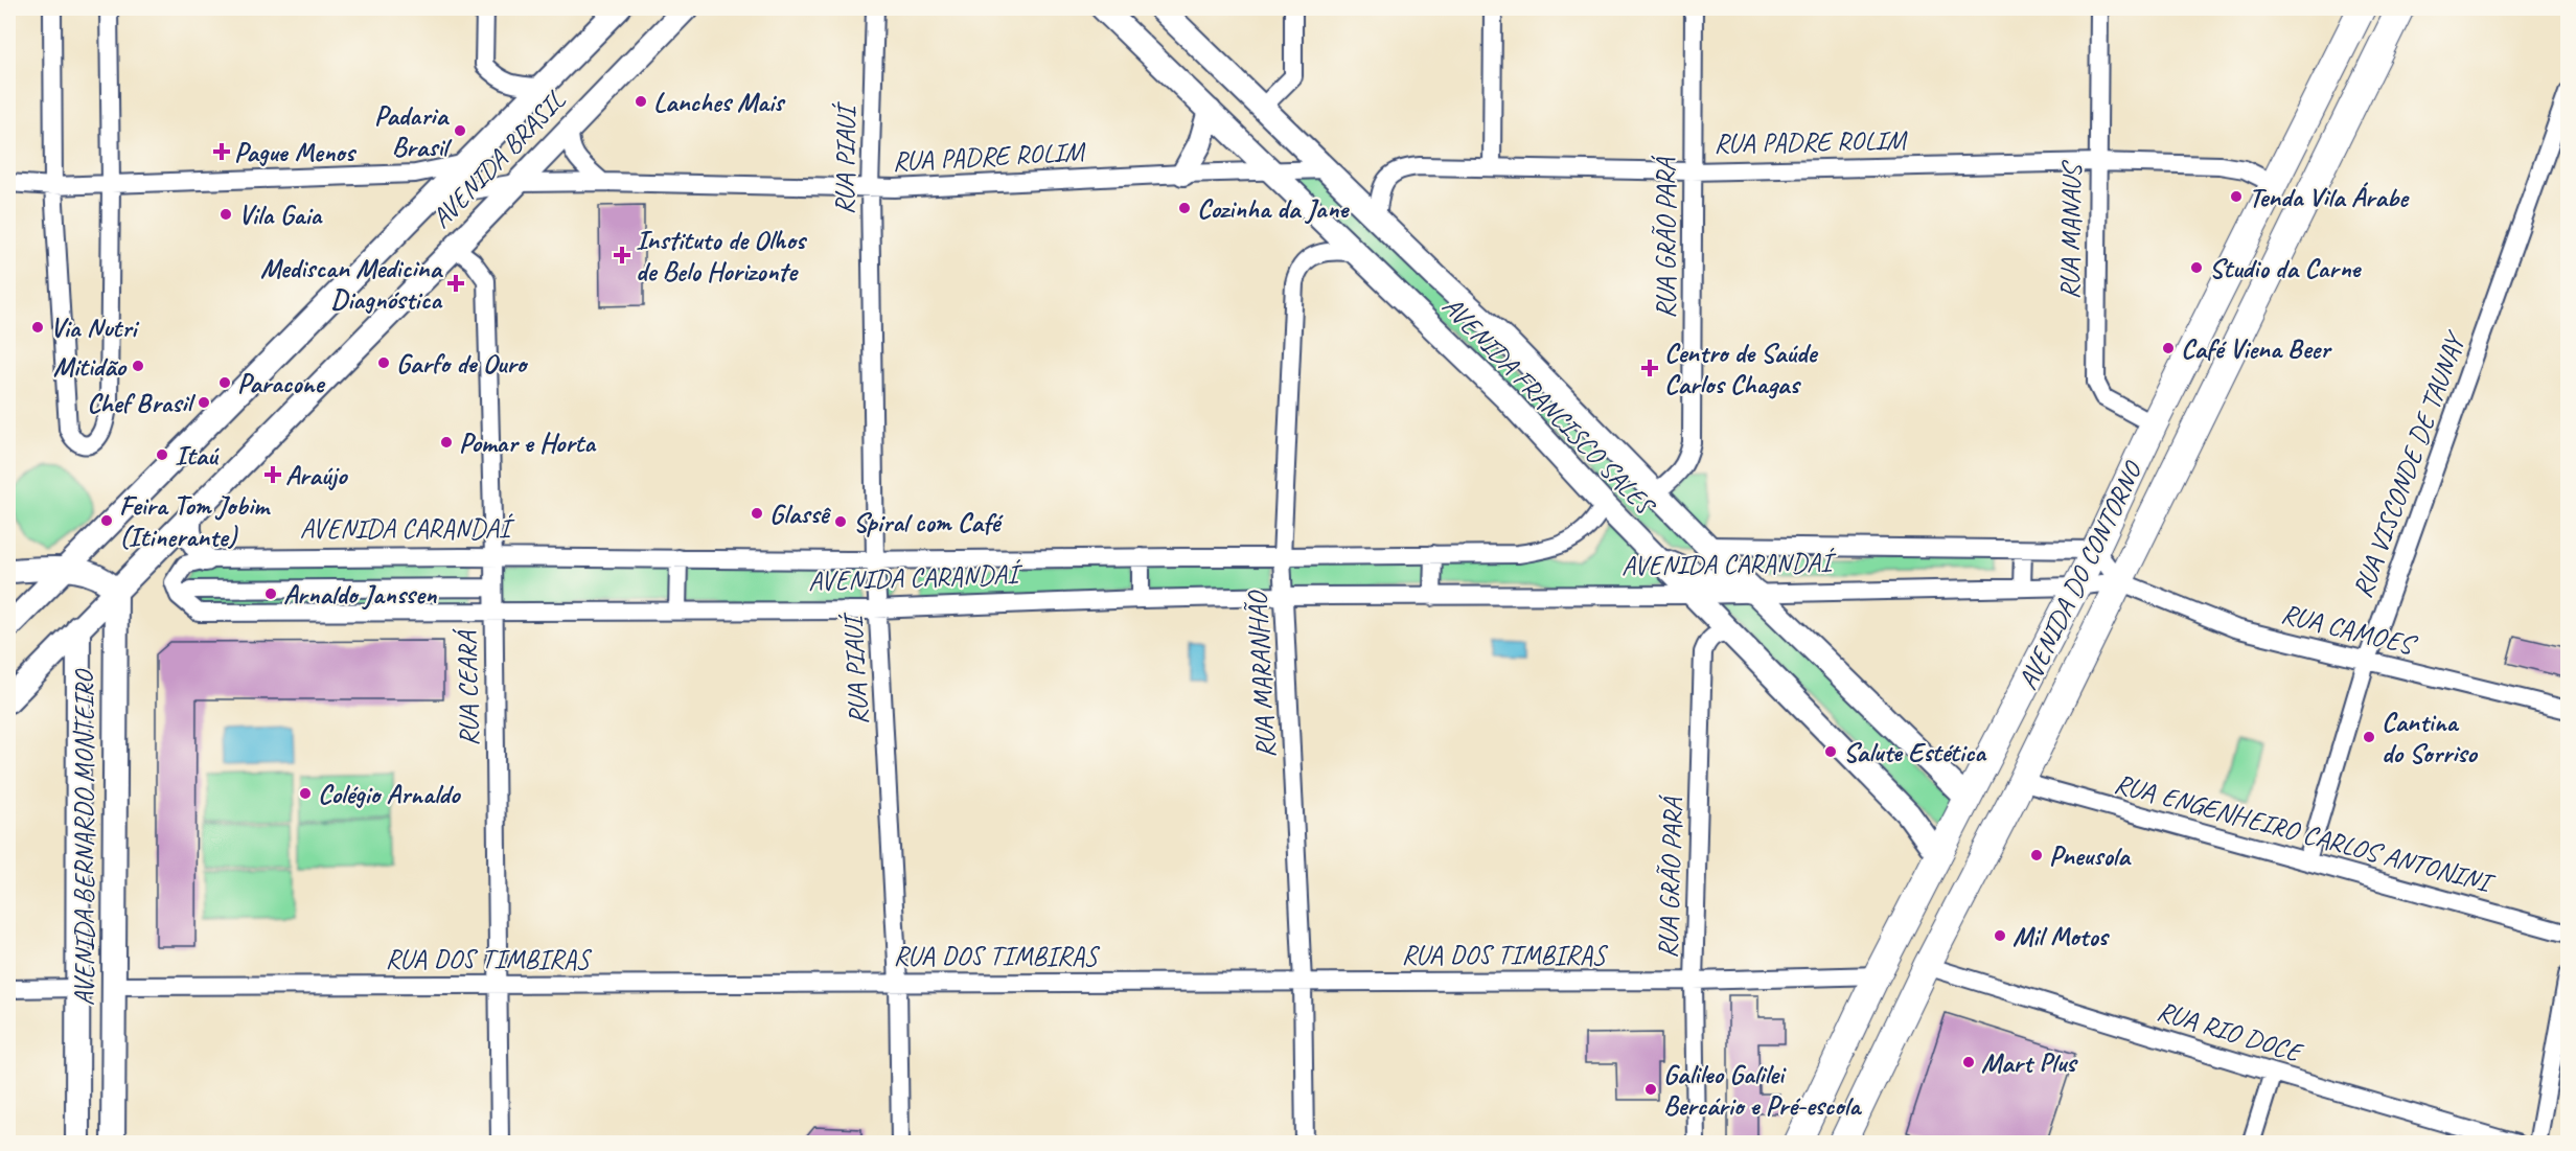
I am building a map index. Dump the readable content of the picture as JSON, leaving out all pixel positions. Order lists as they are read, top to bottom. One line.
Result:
{"streets":{"main road":["AVENIDA DO CONTORNO"],"street":["RUA PADRE ROLIM","AVENIDA BRASIL","RUA PIAUÍ","RUA MANAUS","RUA GRÃO PARÁ","AVENIDA FRANCISCO SALES","RUA VISCONDE DE TAUNAY","AVENIDA CARANDAÍ","RUA CAMOES","RUA MARANHÃO","RUA CEARÁ","RUA ENGENHEIRO CARLOS ANTONINI","AVENIDA BERNARDO MONTEIRO","RUA DOS TIMBIRAS","RUA RIO DOCE"]},"crossings":[["RUA PADRE ROLIM","AVENIDA BRASIL"],["RUA PADRE ROLIM","RUA PIAUÍ"],["RUA PADRE ROLIM","RUA MANAUS"],["RUA PADRE ROLIM","RUA GRÃO PARÁ"],["RUA PADRE ROLIM","AVENIDA FRANCISCO SALES"],["RUA PADRE ROLIM","AVENIDA DO CONTORNO"],["AVENIDA BRASIL","RUA CEARÁ"],["AVENIDA BRASIL","AVENIDA BERNARDO MONTEIRO"],["RUA PIAUÍ","AVENIDA CARANDAÍ"],["RUA PIAUÍ","RUA DOS TIMBIRAS"],["RUA MANAUS","AVENIDA DO CONTORNO"],["RUA GRÃO PARÁ","AVENIDA FRANCISCO SALES"],["RUA GRÃO PARÁ","RUA DOS TIMBIRAS"],["AVENIDA FRANCISCO SALES","AVENIDA CARANDAÍ"],["AVENIDA FRANCISCO SALES","AVENIDA DO CONTORNO"],["AVENIDA FRANCISCO SALES","RUA MARANHÃO"],["RUA VISCONDE DE TAUNAY","RUA CAMOES"],["RUA VISCONDE DE TAUNAY","RUA ENGENHEIRO CARLOS ANTONINI"],["AVENIDA CARANDAÍ","AVENIDA DO CONTORNO"],["AVENIDA CARANDAÍ","RUA CAMOES"],["AVENIDA CARANDAÍ","RUA MARANHÃO"],["AVENIDA CARANDAÍ","RUA CEARÁ"],["AVENIDA DO CONTORNO","RUA CAMOES"],["AVENIDA DO CONTORNO","RUA ENGENHEIRO CARLOS ANTONINI"],["AVENIDA DO CONTORNO","RUA DOS TIMBIRAS"],["AVENIDA DO CONTORNO","RUA RIO DOCE"],["RUA MARANHÃO","RUA DOS TIMBIRAS"],["RUA CEARÁ","RUA DOS TIMBIRAS"],["AVENIDA BERNARDO MONTEIRO","RUA DOS TIMBIRAS"]],"places":{"other":["Lanches Mais","Padaria Brasil","Tenda Vila Árabe","Cozinha da Jane","Vila Gaia","Studio da Carne","Via Nutri","Café Viena Beer","Garfo de Ouro","Mitidão","Paracone","Chef Brasil","Pomar e Horta","Itaú","Glassê","Feira Tom Jobim (Itinerante)","Spiral com Café","Arnaldo Janssen","Cantina do Sorriso","Salute Estética","Colégio Arnaldo","Pneusola","Mil Motos","Mart Plus","Galileo Galilei Bercário e Pré-escola"],"health":["Pague Menos","Instituto de Olhos de Belo Horizonte","Mediscan Medicina Diagnóstica","Centro de Saúde Carlos Chagas","Araújo"]}}
